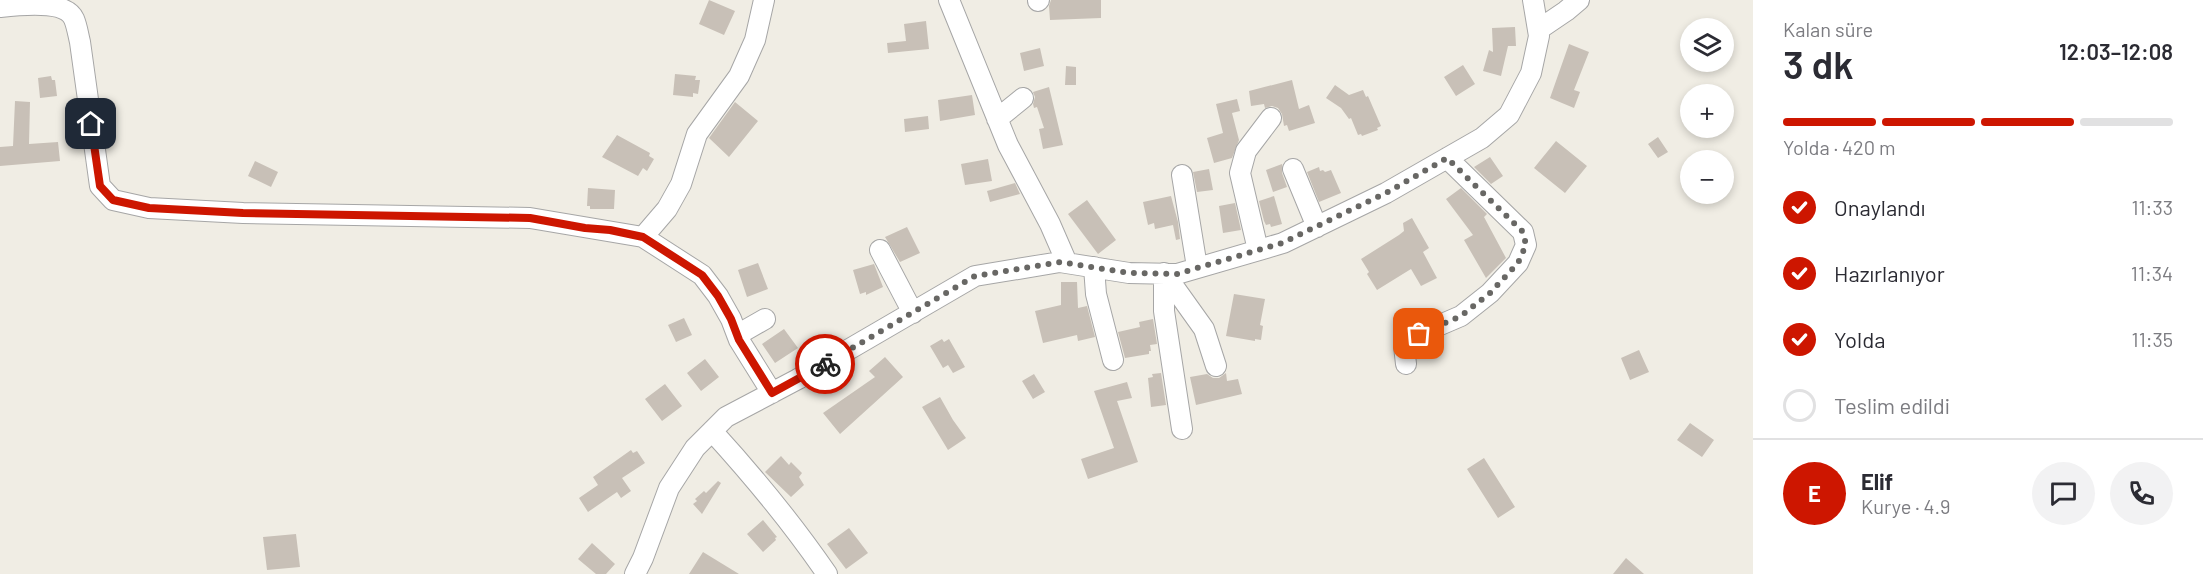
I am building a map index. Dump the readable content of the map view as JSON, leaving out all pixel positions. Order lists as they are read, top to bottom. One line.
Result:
{"page":{"heading":["3 dk","Kalan süre","12:03–12:08"],"panel":["Elif","Kurye · 4.9"],"map_buttons":["+","−"],"bar":"Yolda · 420 m","list":[["Onaylandı","11:33"],["Hazırlanıyor","11:34"],["Yolda","11:35"],"Teslim edildi"],"round":"E"}}
